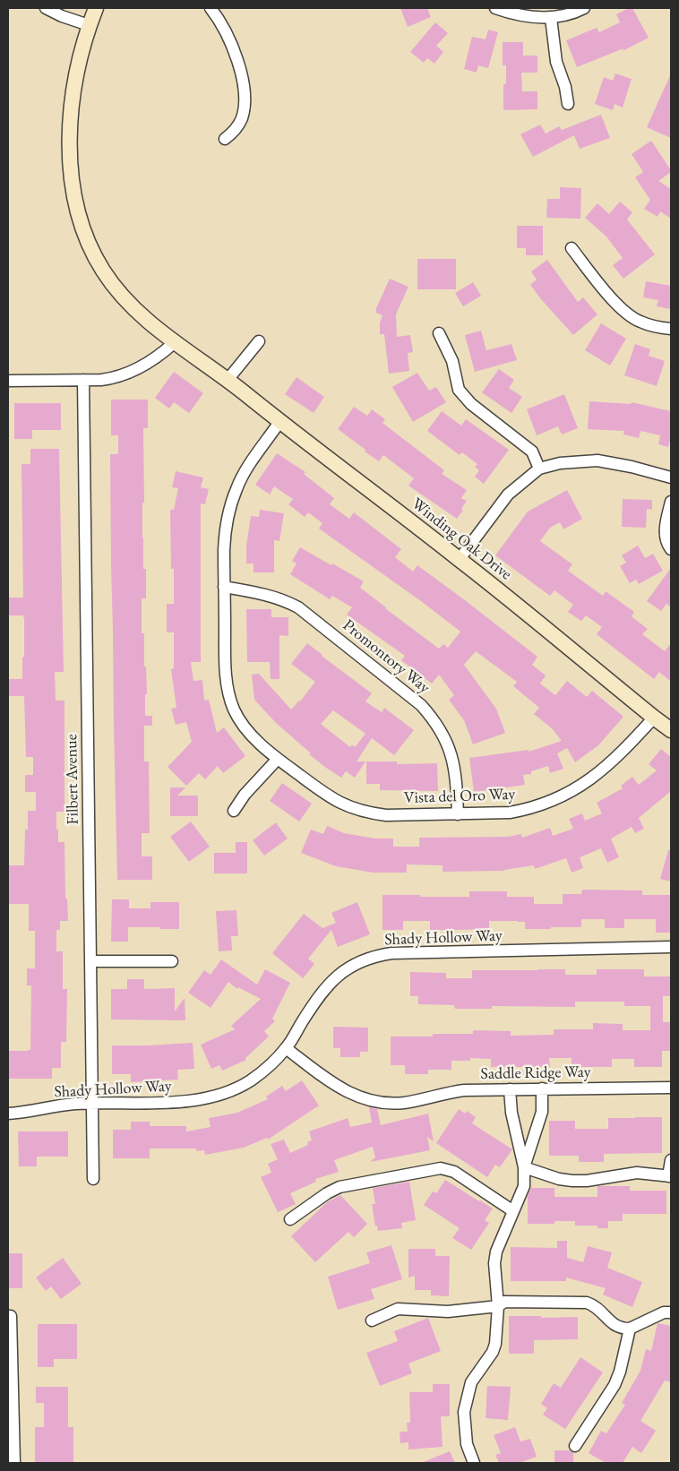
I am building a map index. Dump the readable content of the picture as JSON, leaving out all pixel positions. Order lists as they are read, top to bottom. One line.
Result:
{"streets":{"street":["Winding Oak Drive","Promontory Way","Filbert Avenue","Vista del Oro Way","Shady Hollow Way","Saddle Ridge Way"]},"crossings":[["Winding Oak Drive","Vista del Oro Way"],["Promontory Way","Vista del Oro Way"],["Filbert Avenue","Shady Hollow Way"],["Shady Hollow Way","Saddle Ridge Way"]]}
